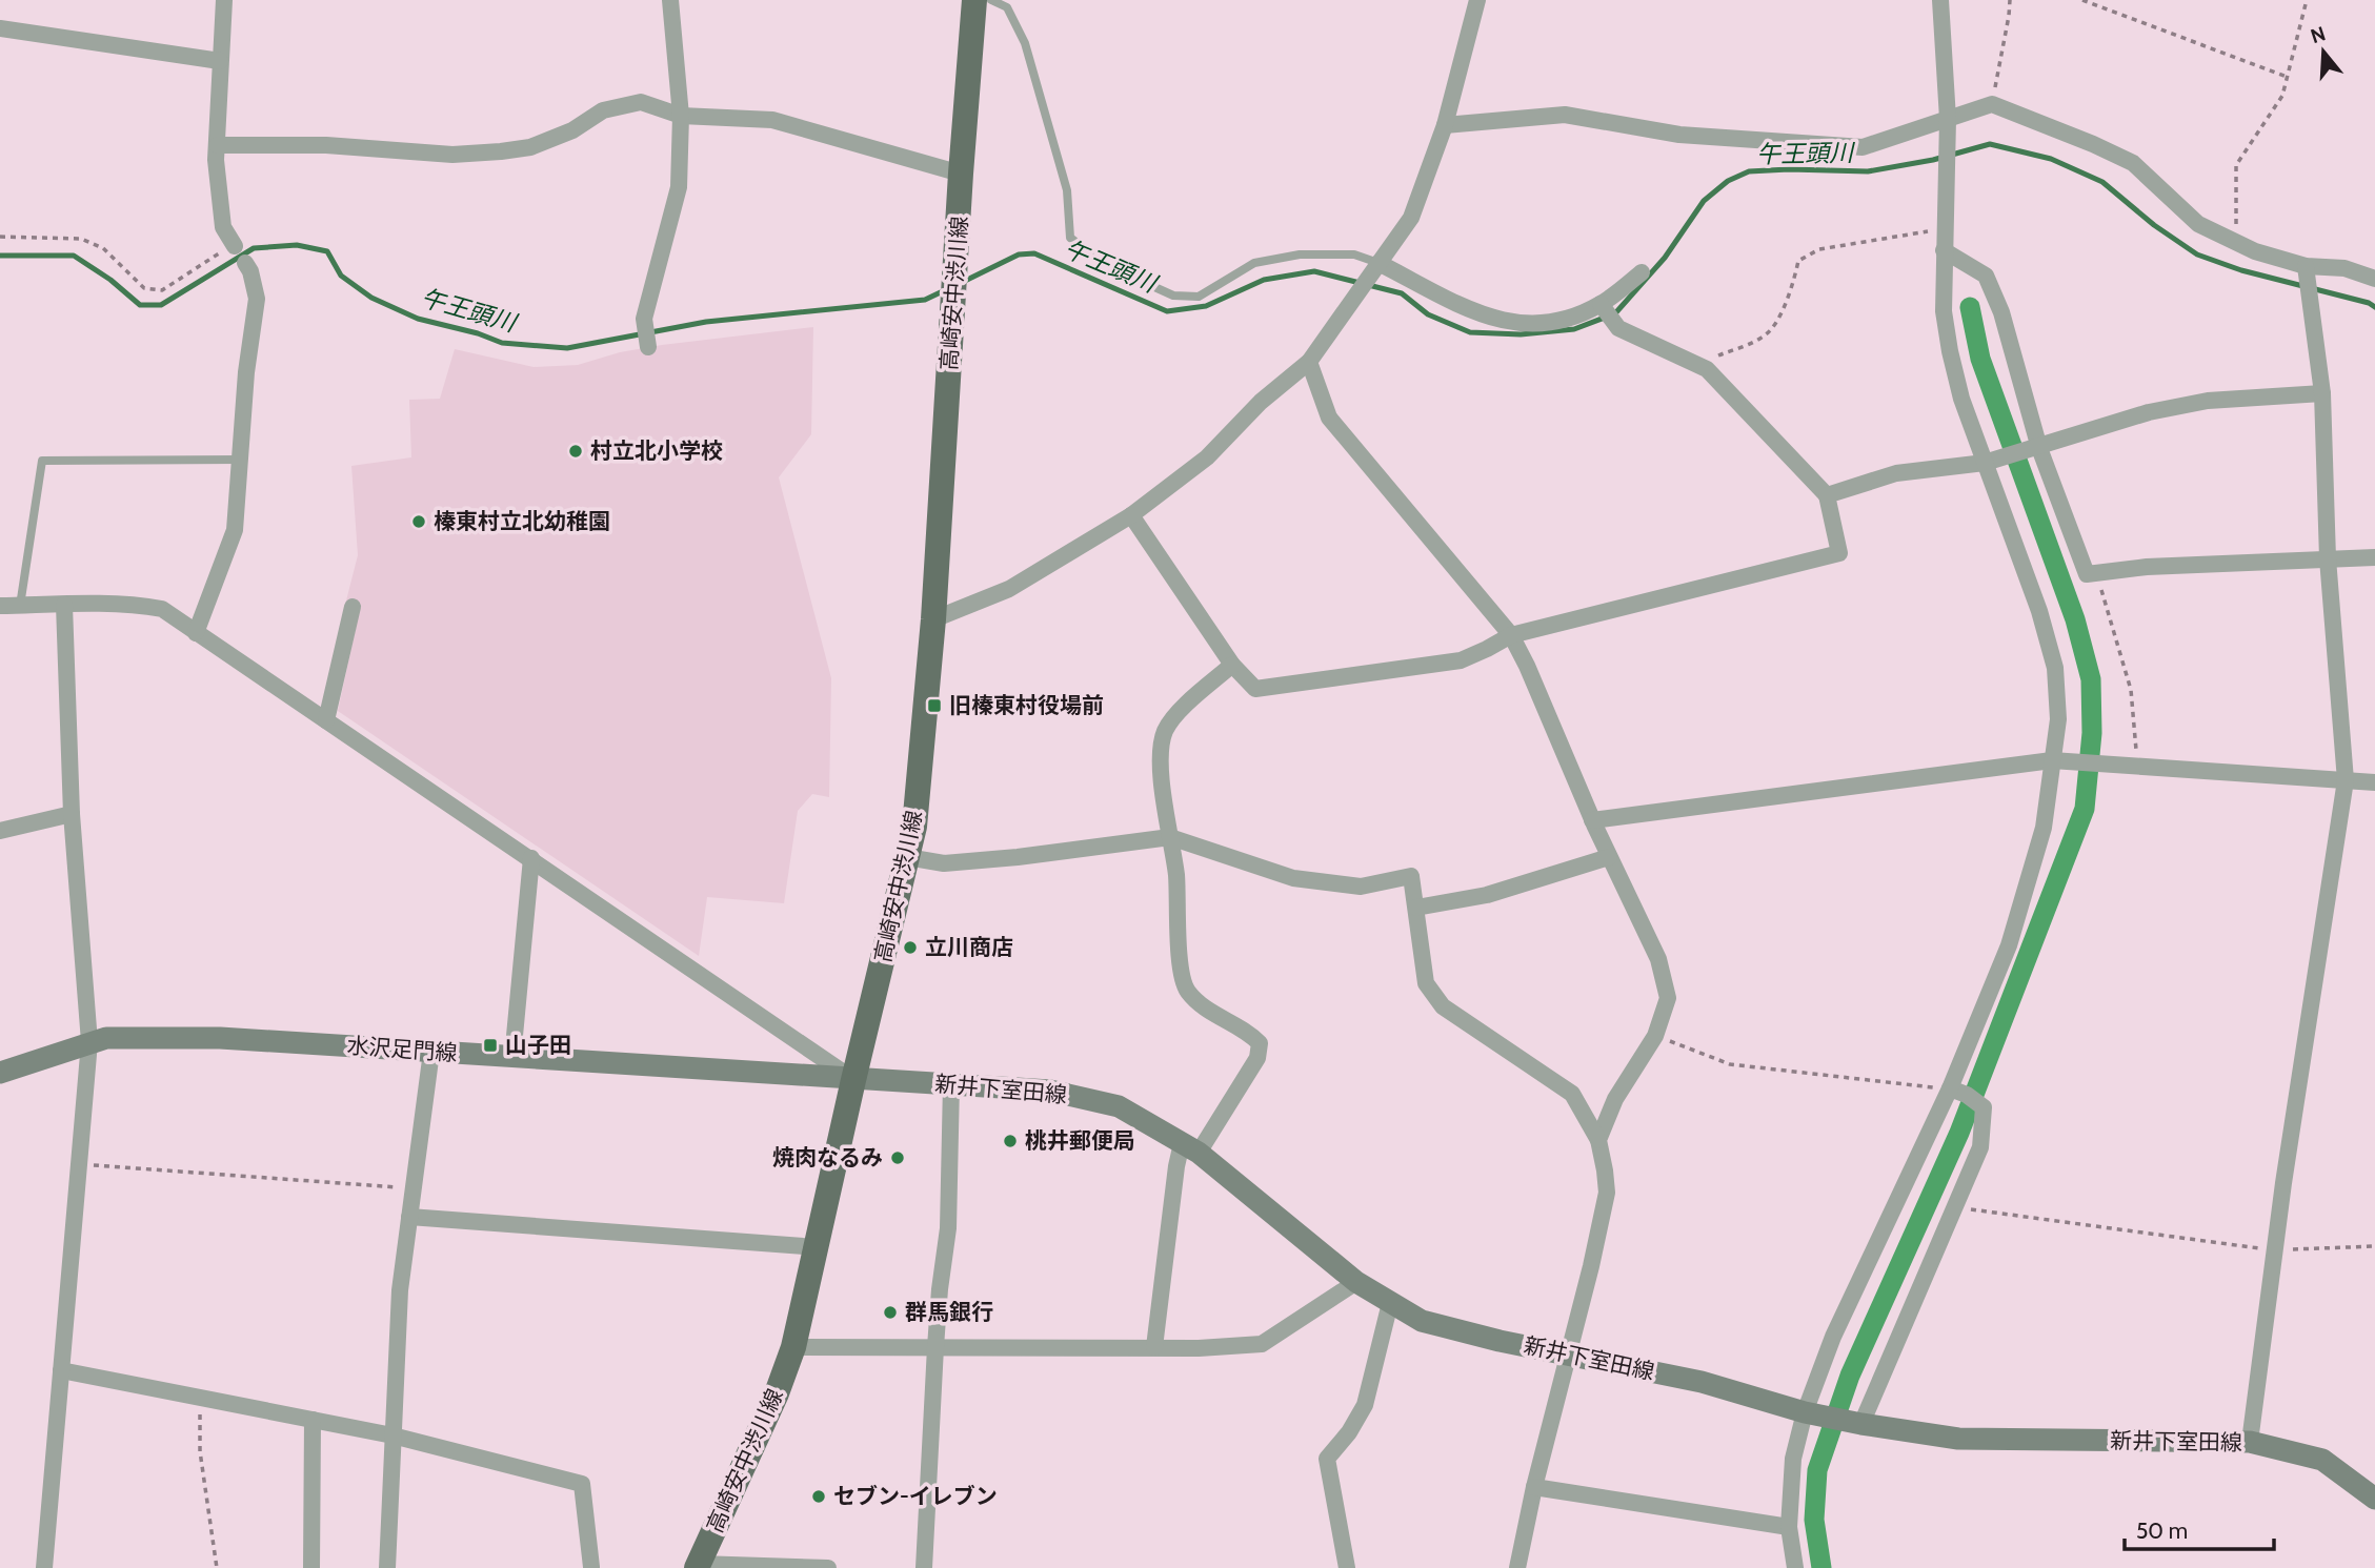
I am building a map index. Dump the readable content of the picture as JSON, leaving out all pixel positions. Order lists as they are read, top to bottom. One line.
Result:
{"streets":{"main road":["高崎安中渋川線","水沢足門線","新井下室田線"]},"crossings":[["高崎安中渋川線","水沢足門線"],["高崎安中渋川線","新井下室田線"],["水沢足門線","新井下室田線"]],"water":["午王頭川"],"places":{"other":["村立北小学校","榛東村立北幼稚園","立川商店","桃井郵便局","焼肉なるみ","群馬銀行","セブン-イレブン"],"transit":["旧榛東村役場前","山子田"]},"scale_bar":"50 m","north":"top"}
